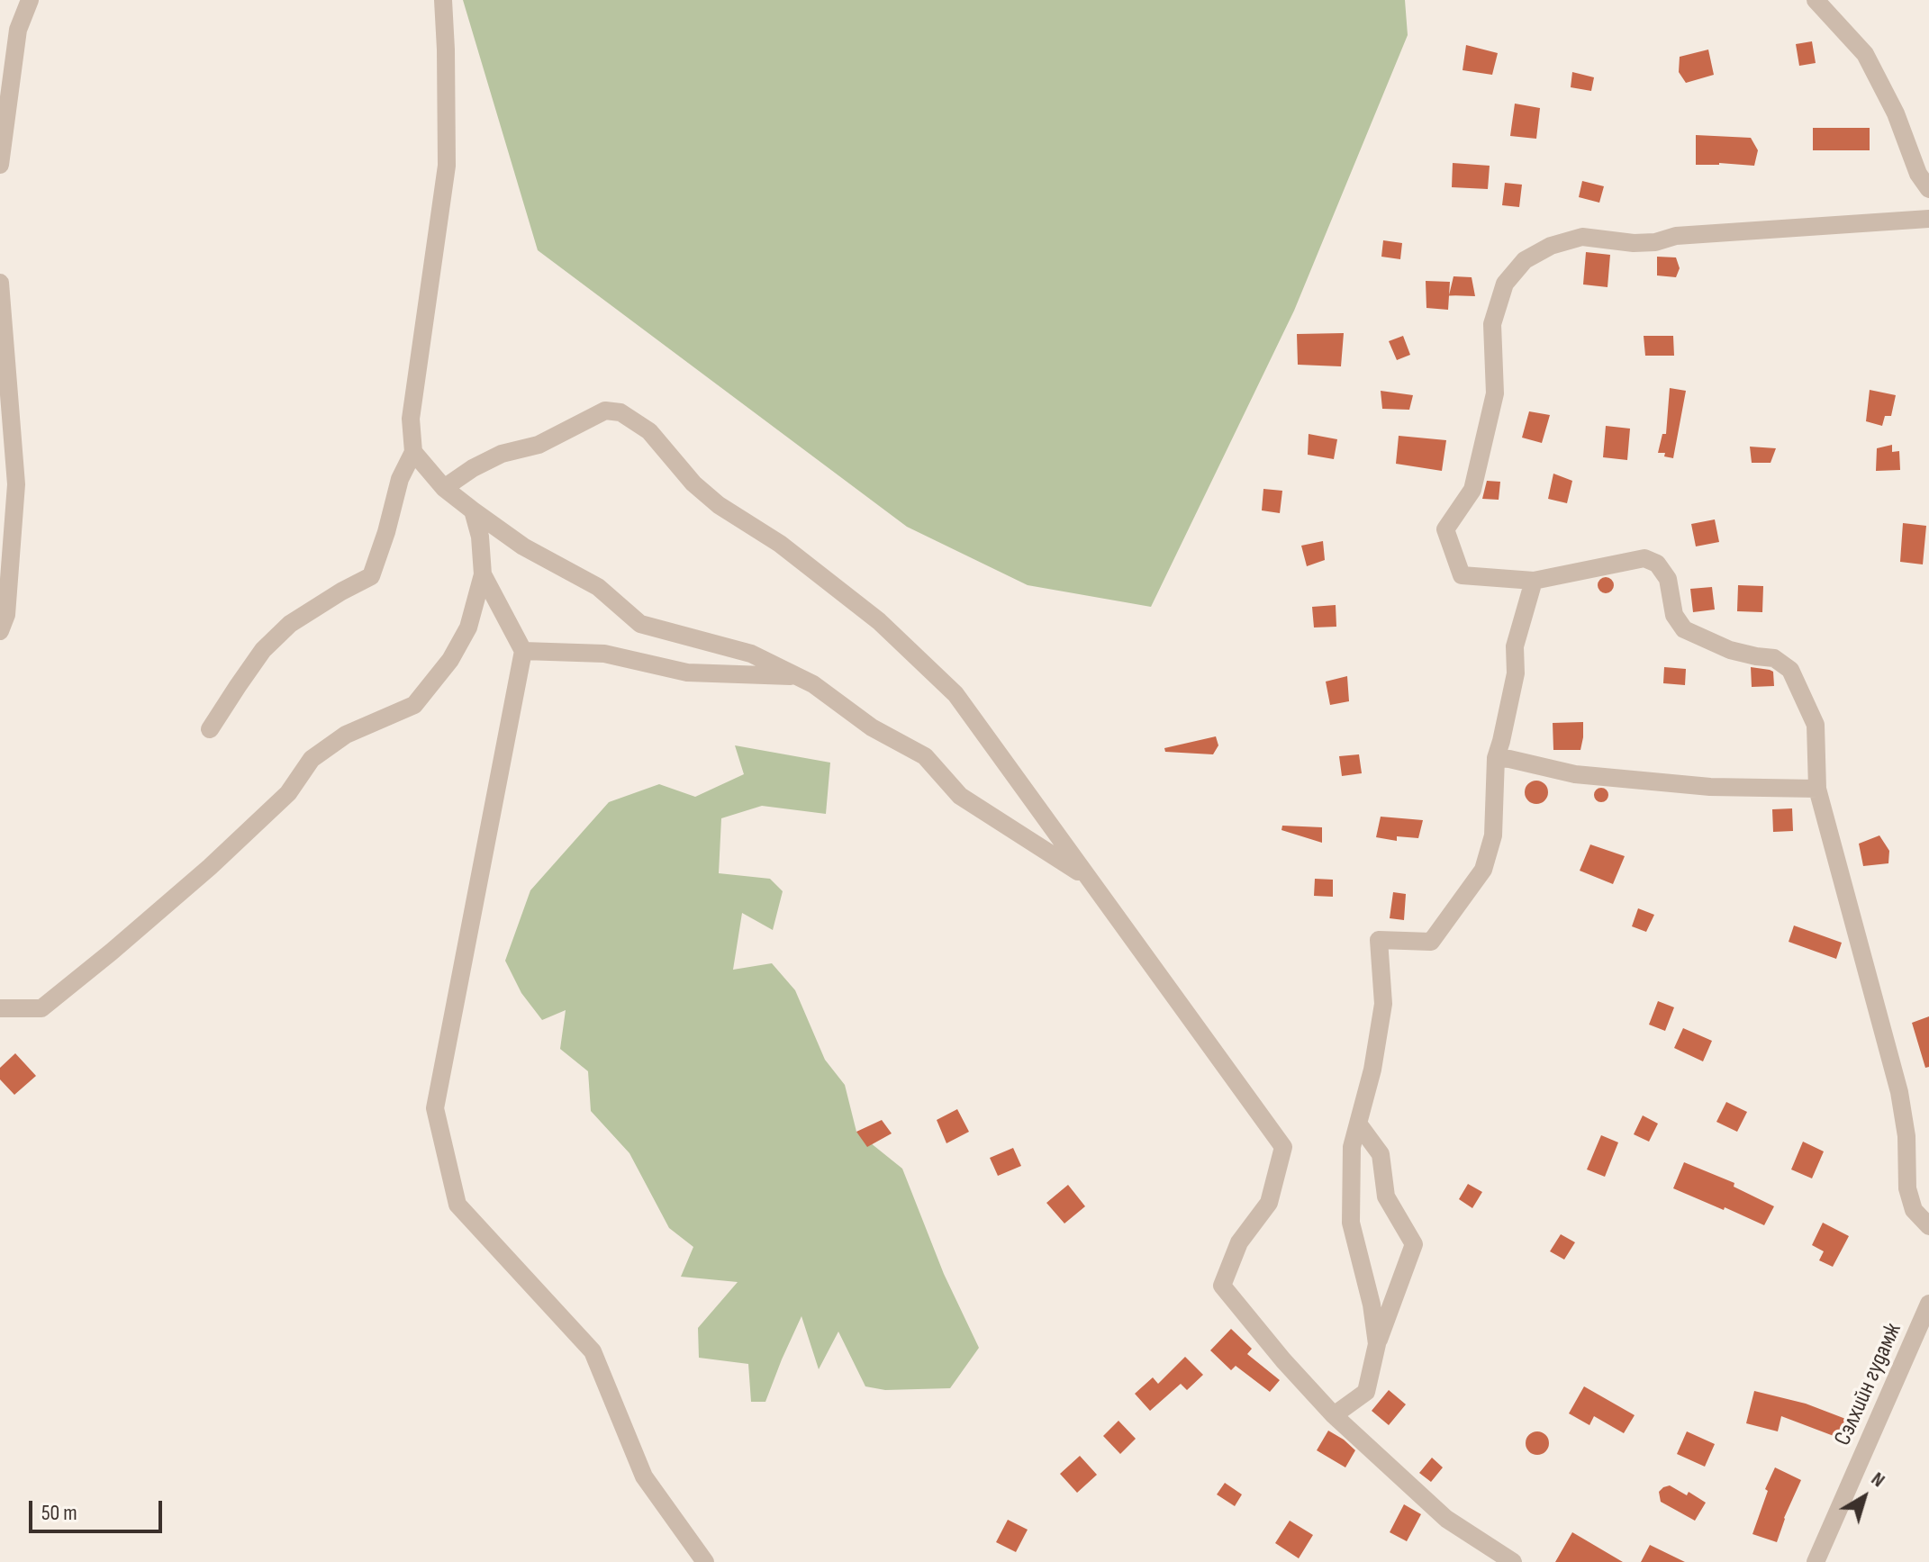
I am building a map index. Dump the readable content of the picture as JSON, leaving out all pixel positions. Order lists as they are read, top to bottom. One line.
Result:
{"streets":{"street":["Сэлхийн гудамж"]},"scale_bar":"50 m","north":"top right"}
